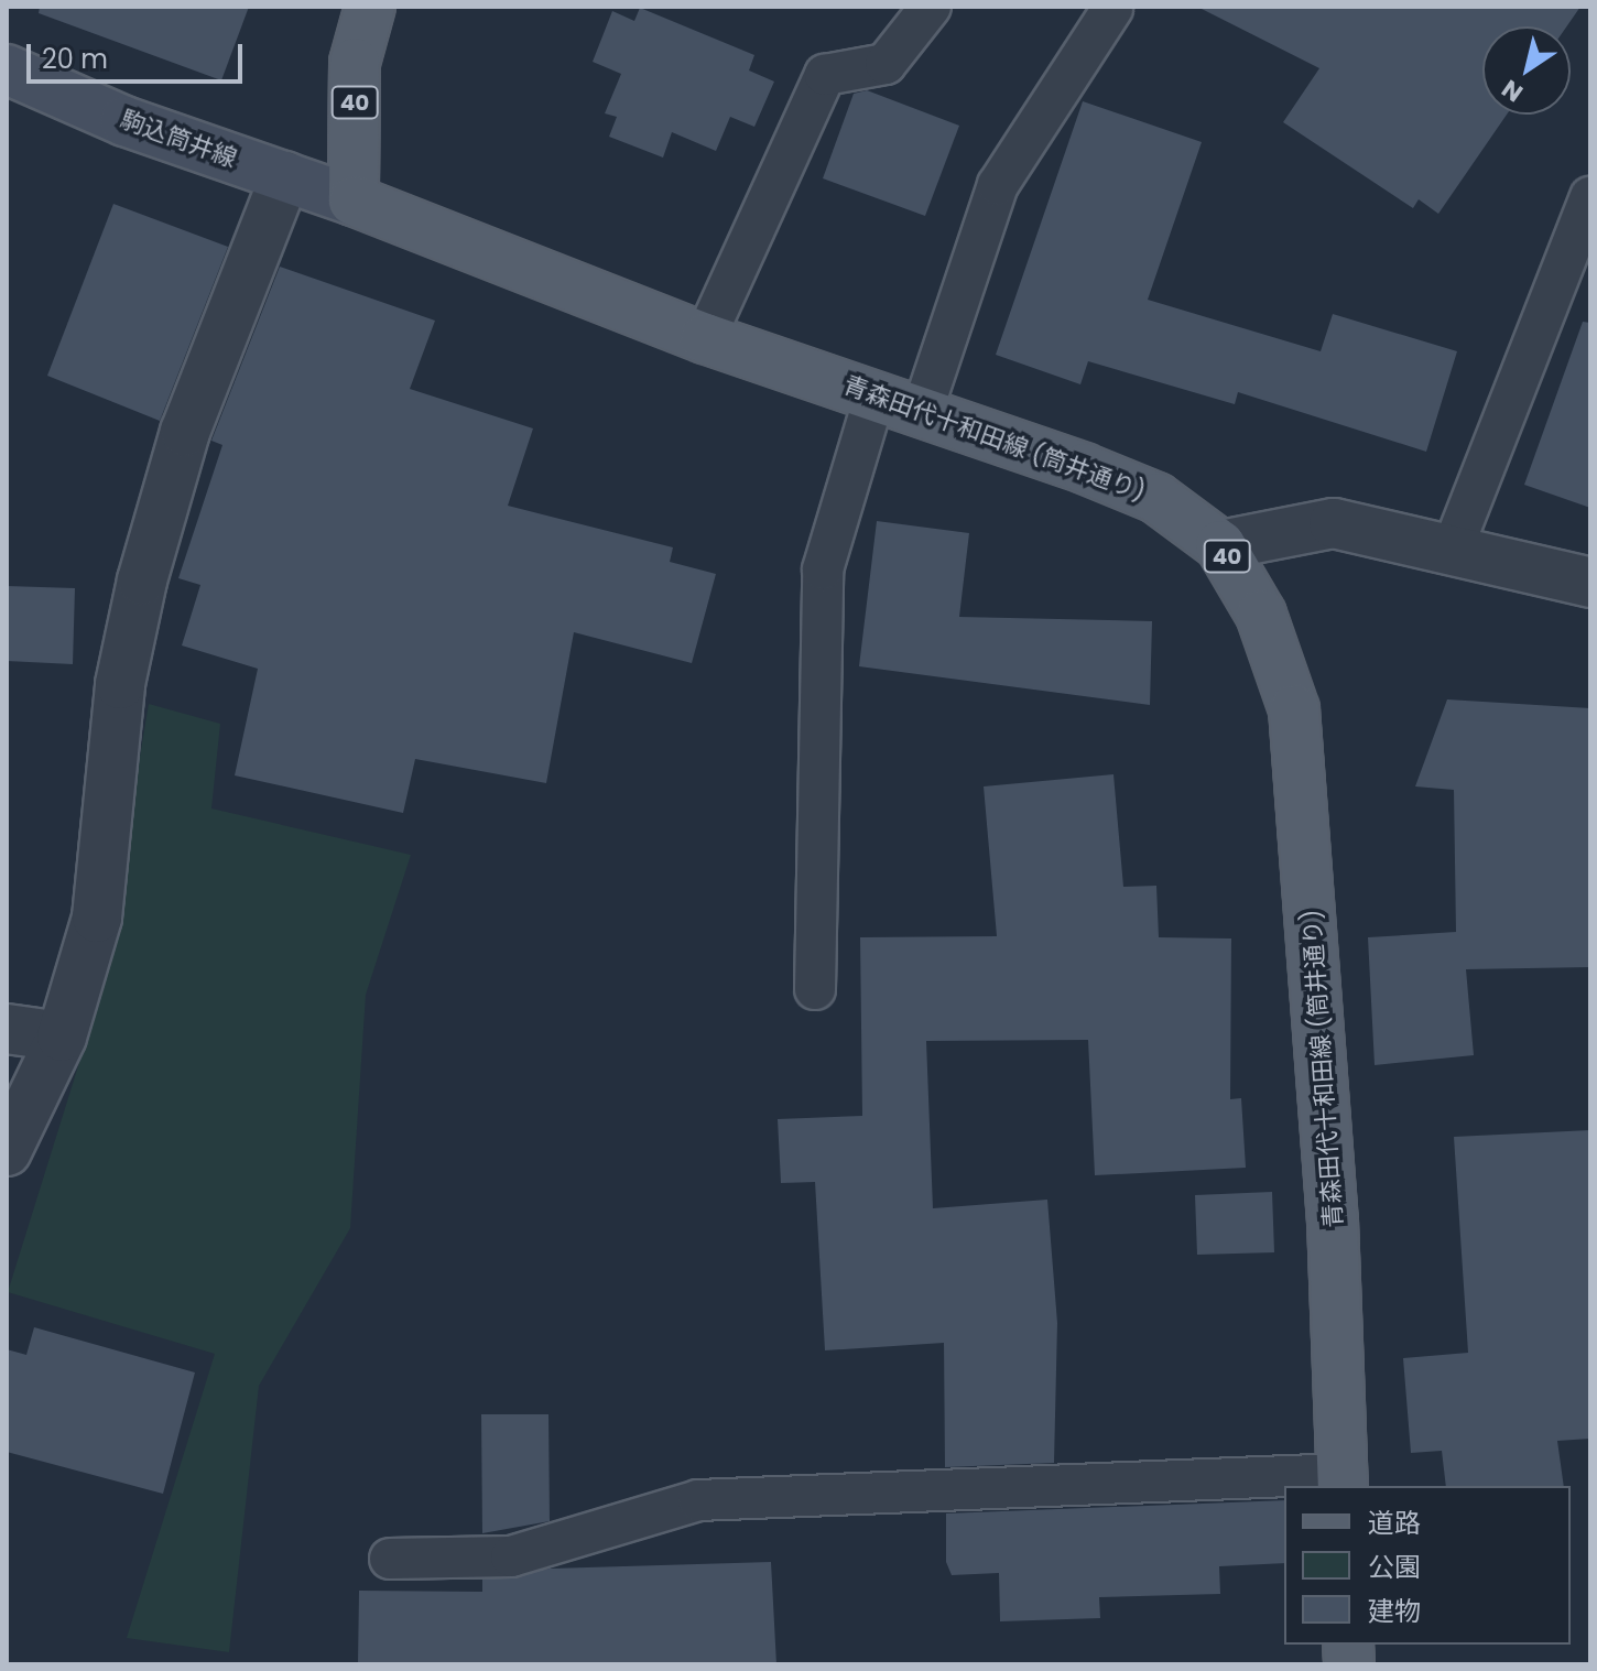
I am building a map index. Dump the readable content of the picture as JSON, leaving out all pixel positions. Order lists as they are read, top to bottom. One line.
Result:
{"streets":{"main road":["40","駒込筒井線","青森田代十和田線 (筒井通り)"]},"crossings":[["40","駒込筒井線"],["40","青森田代十和田線 (筒井通り)"],["駒込筒井線","青森田代十和田線 (筒井通り)"]],"legend":["道路","公園","建物"],"scale_bar":"20 m","north":"bottom left"}
